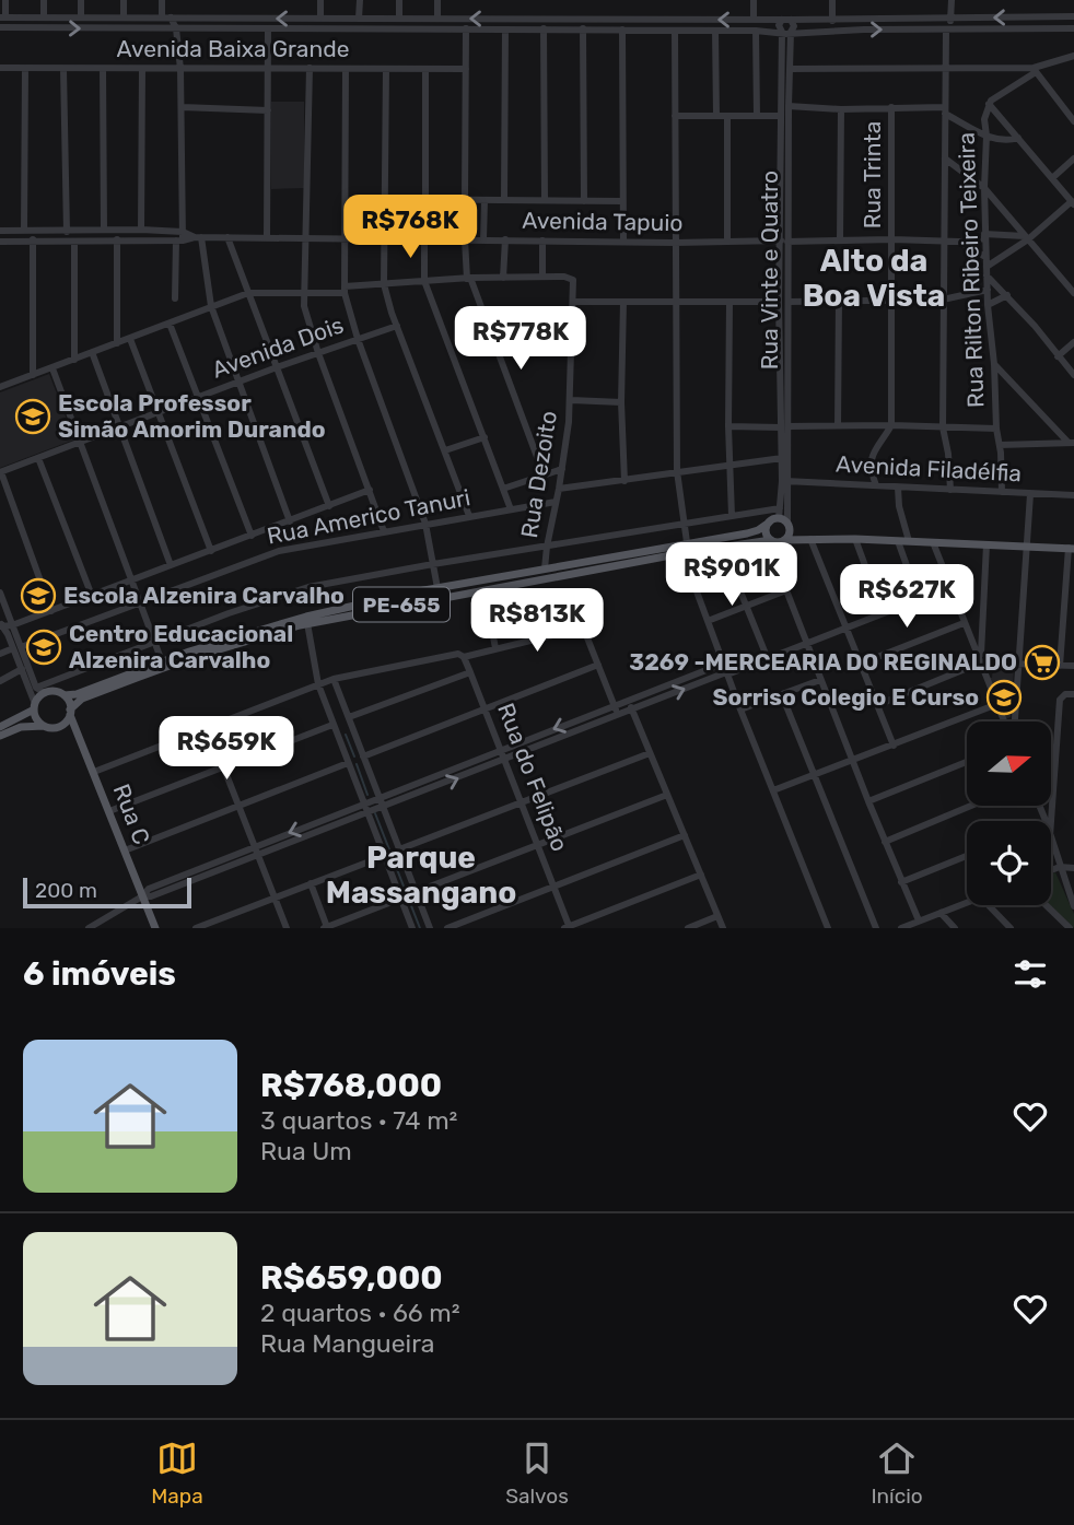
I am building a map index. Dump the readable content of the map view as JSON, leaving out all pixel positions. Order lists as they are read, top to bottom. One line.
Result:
{"streets":{"main road":["PE-655","Rua C"],"street":["Avenida Baixa Grande","Rua Trinta","Avenida Tapuio","Rua Vinte e Quatro","Rua Rilton Ribeiro Teixeira","Avenida Dois","Avenida Filadélfia","Rua Dezoito","Rua Americo Tanuri","Rua do Felipão"]},"crossings":[["Rua Trinta","Avenida Tapuio"],["Avenida Tapuio","Rua Vinte e Quatro"],["Rua Vinte e Quatro","Avenida Filadélfia"],["Rua Vinte e Quatro","PE-655"],["Rua Rilton Ribeiro Teixeira","Avenida Filadélfia"],["Rua Dezoito","Rua Americo Tanuri"],["Rua Dezoito","PE-655"],["PE-655","Rua C"]],"districts":["Alto da Boa Vista","Parque Massangano"],"places":{"school or university":["Escola Professor Simão Amorim Durando","Escola Alzenira Carvalho","Centro Educacional Alzenira Carvalho","Sorriso Colegio E Curso"],"supermarket":["3269 -MERCEARIA DO REGINALDO"]},"scale_bar":"200 m","north":"right","page":{"price":["R$768K","R$778K","R$901K","R$627K","R$813K","R$659K"],"scale":"200 m","heading":"6 imóveis","list":[{"name":"R$768,000","note":"3 quartos · 74 m² · Rua Um"},{"name":"R$659,000","note":"2 quartos · 66 m² · Rua Mangueira"}],"tabs":["Mapa","Salvos","Início"]}}
